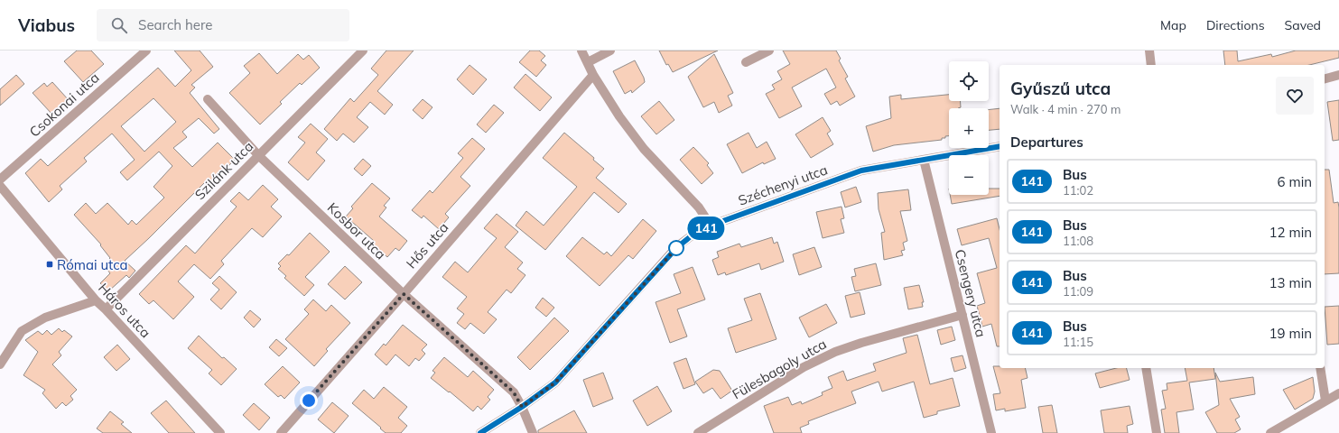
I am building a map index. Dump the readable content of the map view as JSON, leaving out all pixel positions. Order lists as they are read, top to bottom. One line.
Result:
{"streets":{"street":["Csokonai utca","Szilánk utca","Széchenyi utca","Kosbor utca","Hős utca","Csengery utca","Háros utca","Fülesbagoly utca"]},"crossings":[["Szilánk utca","Kosbor utca"],["Szilánk utca","Háros utca"],["Széchenyi utca","Kosbor utca"],["Széchenyi utca","Csengery utca"],["Kosbor utca","Hős utca"],["Csengery utca","Fülesbagoly utca"]],"places":{"transit":["Római utca"]},"lines":["bus line 141"],"page":{"header":"Viabus","search":"Search here","nav":["Map","Directions","Saved"],"on_map":"141","map_buttons":["+","−"],"heading":[["Gyűszű utca","Walk · 4 min · 270 m"],"Departures"],"list":[{"mark":"141","name":"Bus","note":"11:02","value":"6 min"},{"mark":"141","name":"Bus","note":"11:08","value":"12 min"},{"mark":"141","name":"Bus","note":"11:09","value":"13 min"},{"mark":"141","name":"Bus","note":"11:15","value":"19 min"}]}}
